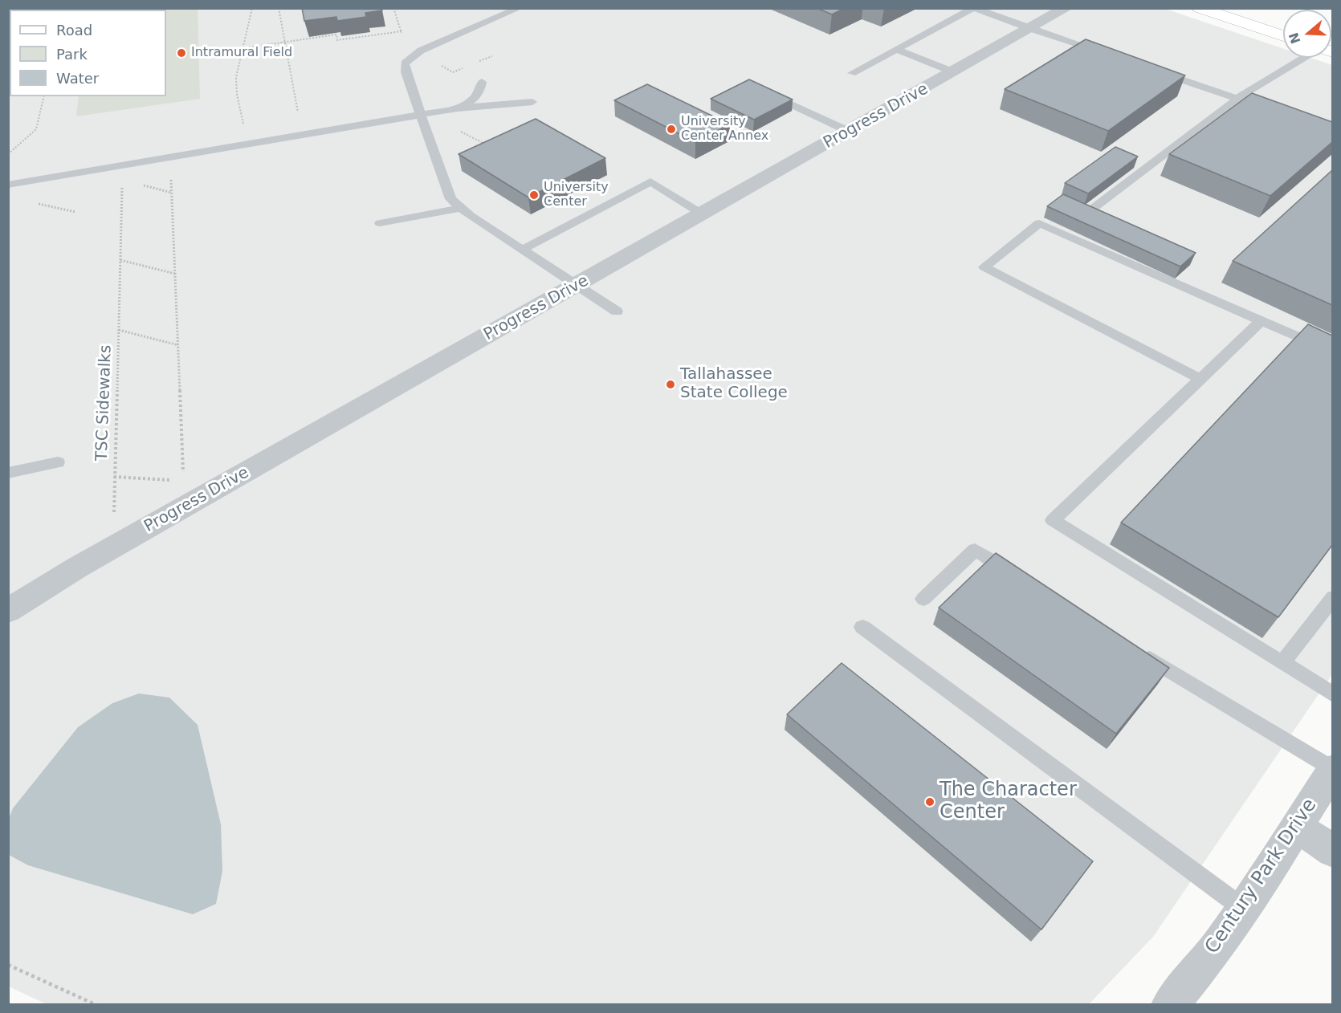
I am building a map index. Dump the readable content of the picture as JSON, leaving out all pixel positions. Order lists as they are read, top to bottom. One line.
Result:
{"streets":{"street":["Progress Drive","Century Park Drive"],"path":["TSC Sidewalks"]},"places":["Intramural Field","University Center Annex","University Center","Tallahassee State College","The Character Center"],"legend":["Road","Park","Water"],"north":"left"}
